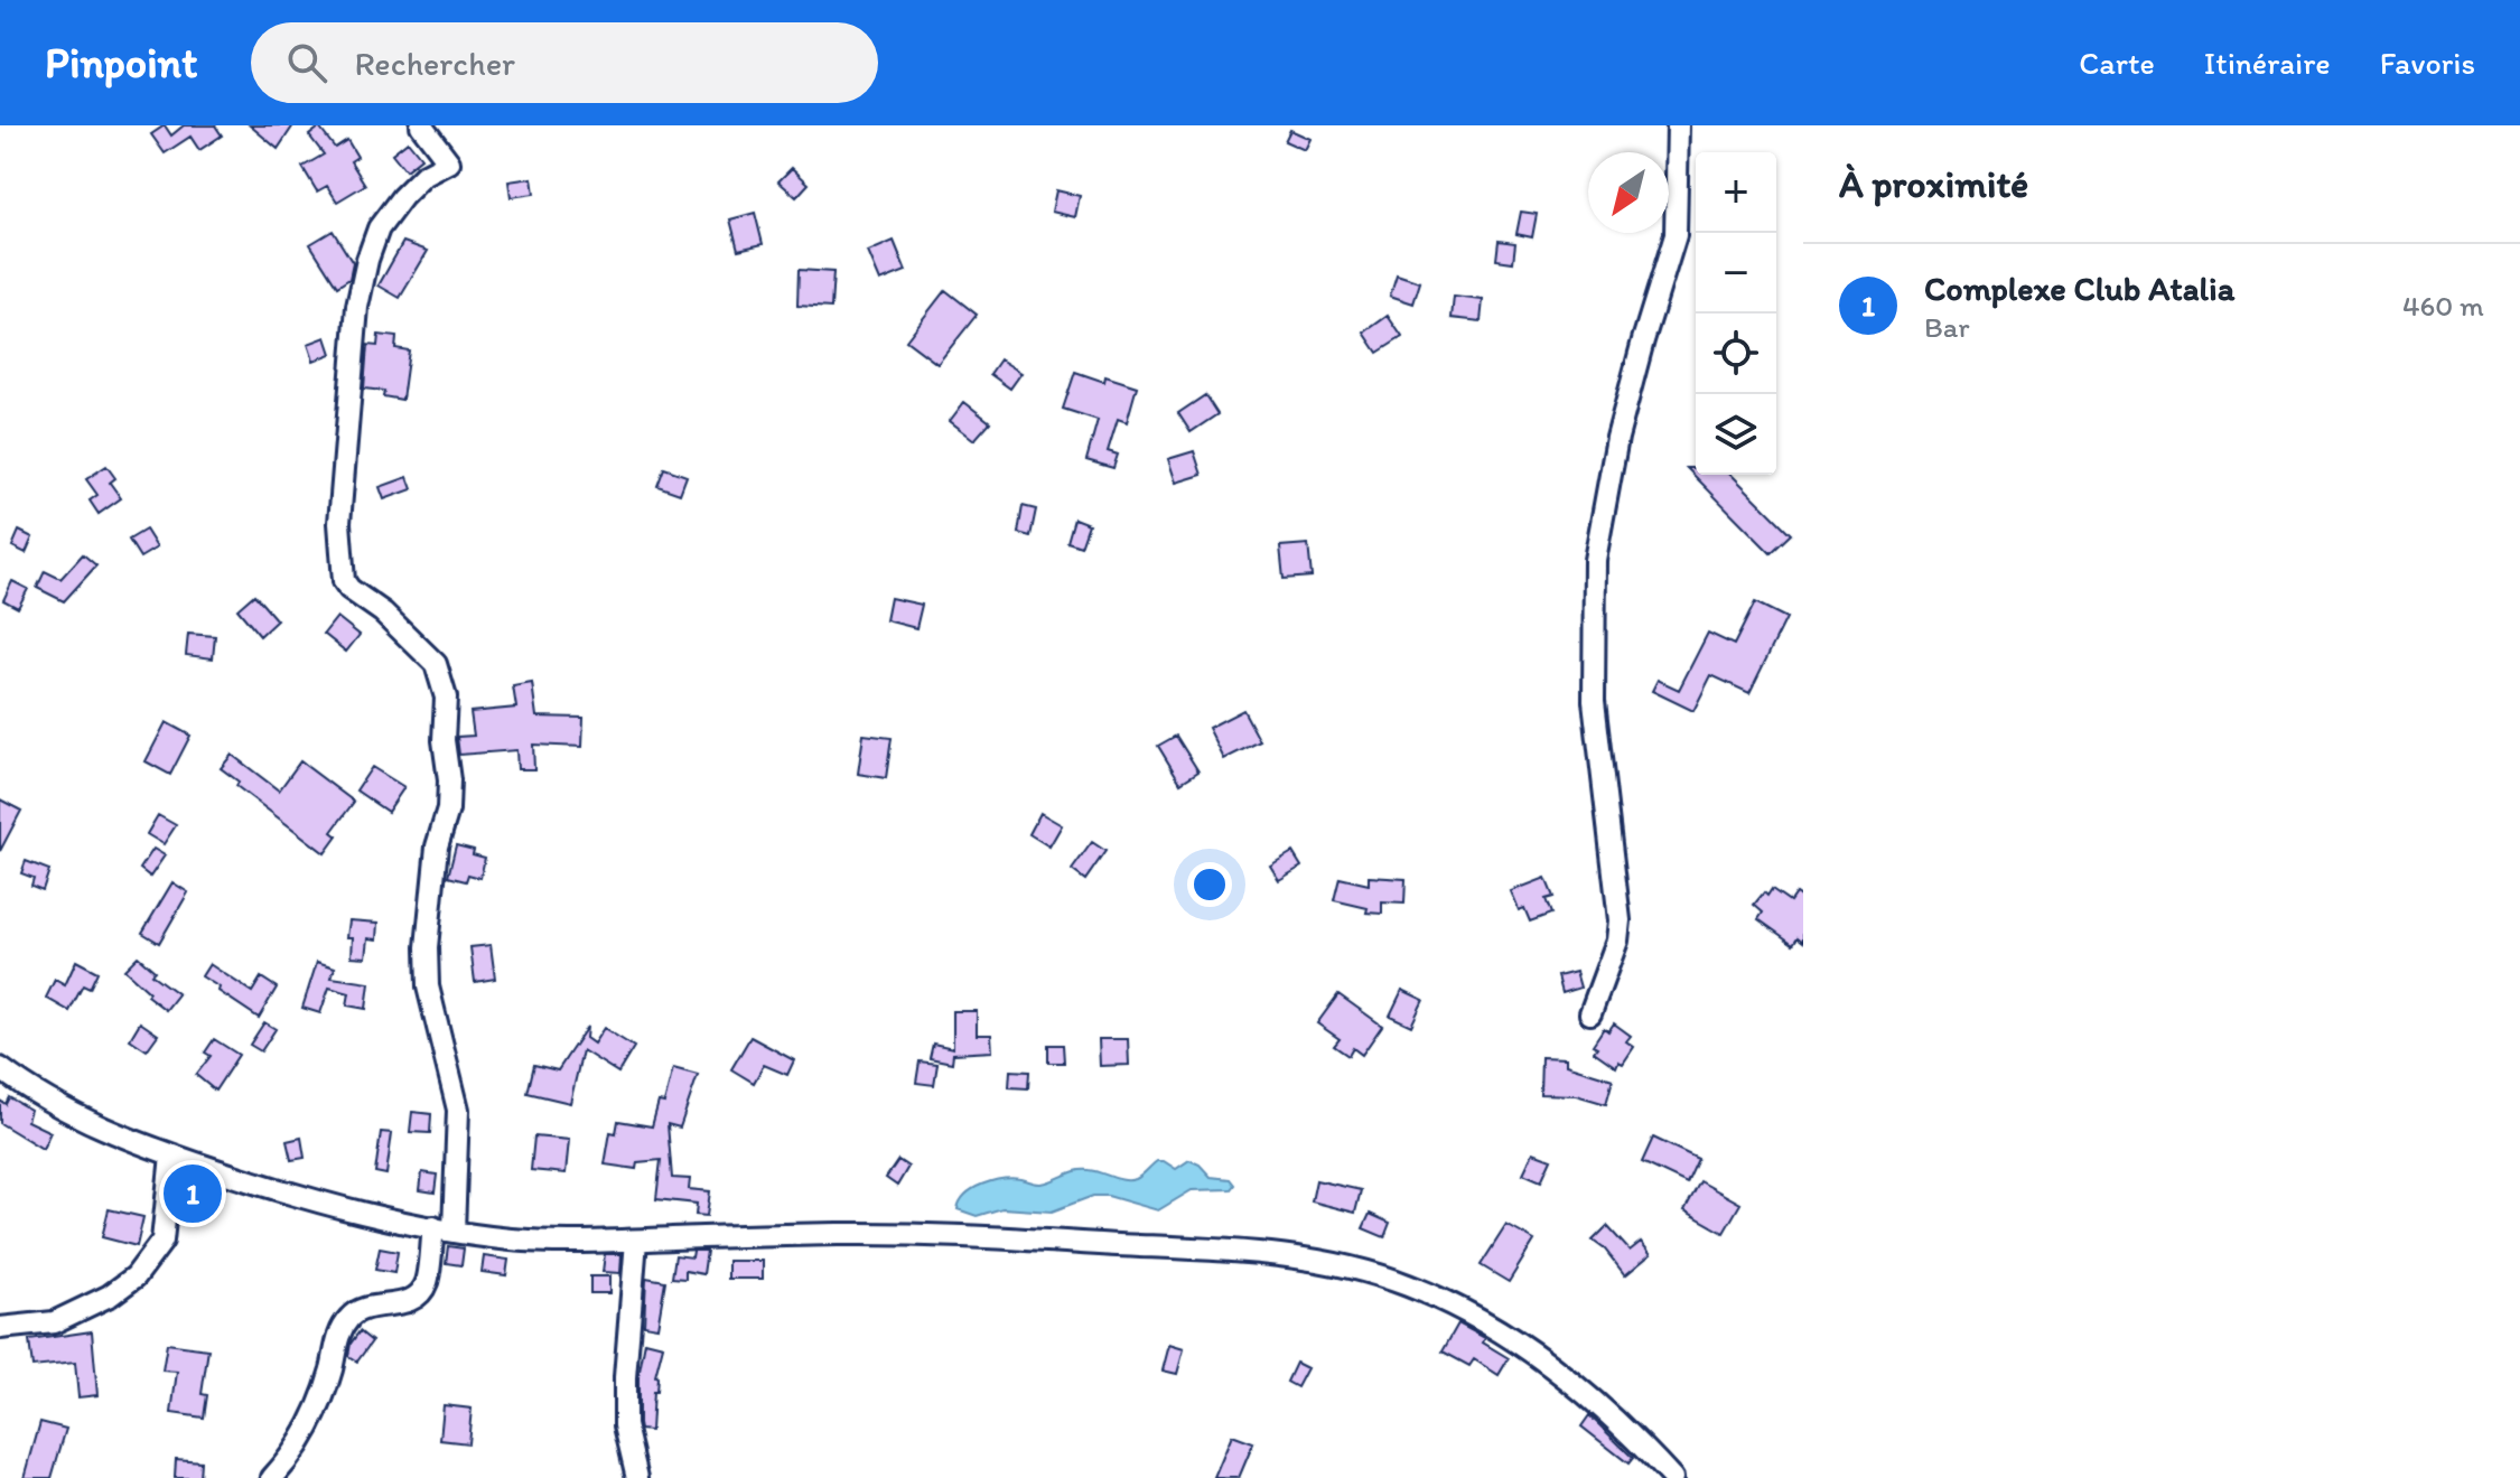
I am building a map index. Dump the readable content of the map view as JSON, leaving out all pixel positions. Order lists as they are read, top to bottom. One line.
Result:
{"north":"bottom left","page":{"header":"Pinpoint","search":"Rechercher","nav":["Carte","Itinéraire","Favoris"],"heading":"À proximité","map_buttons":["+","−"],"list":[{"mark":"1","name":"Complexe Club Atalia","note":"Bar","value":"460 m"}],"pins":"1"}}
